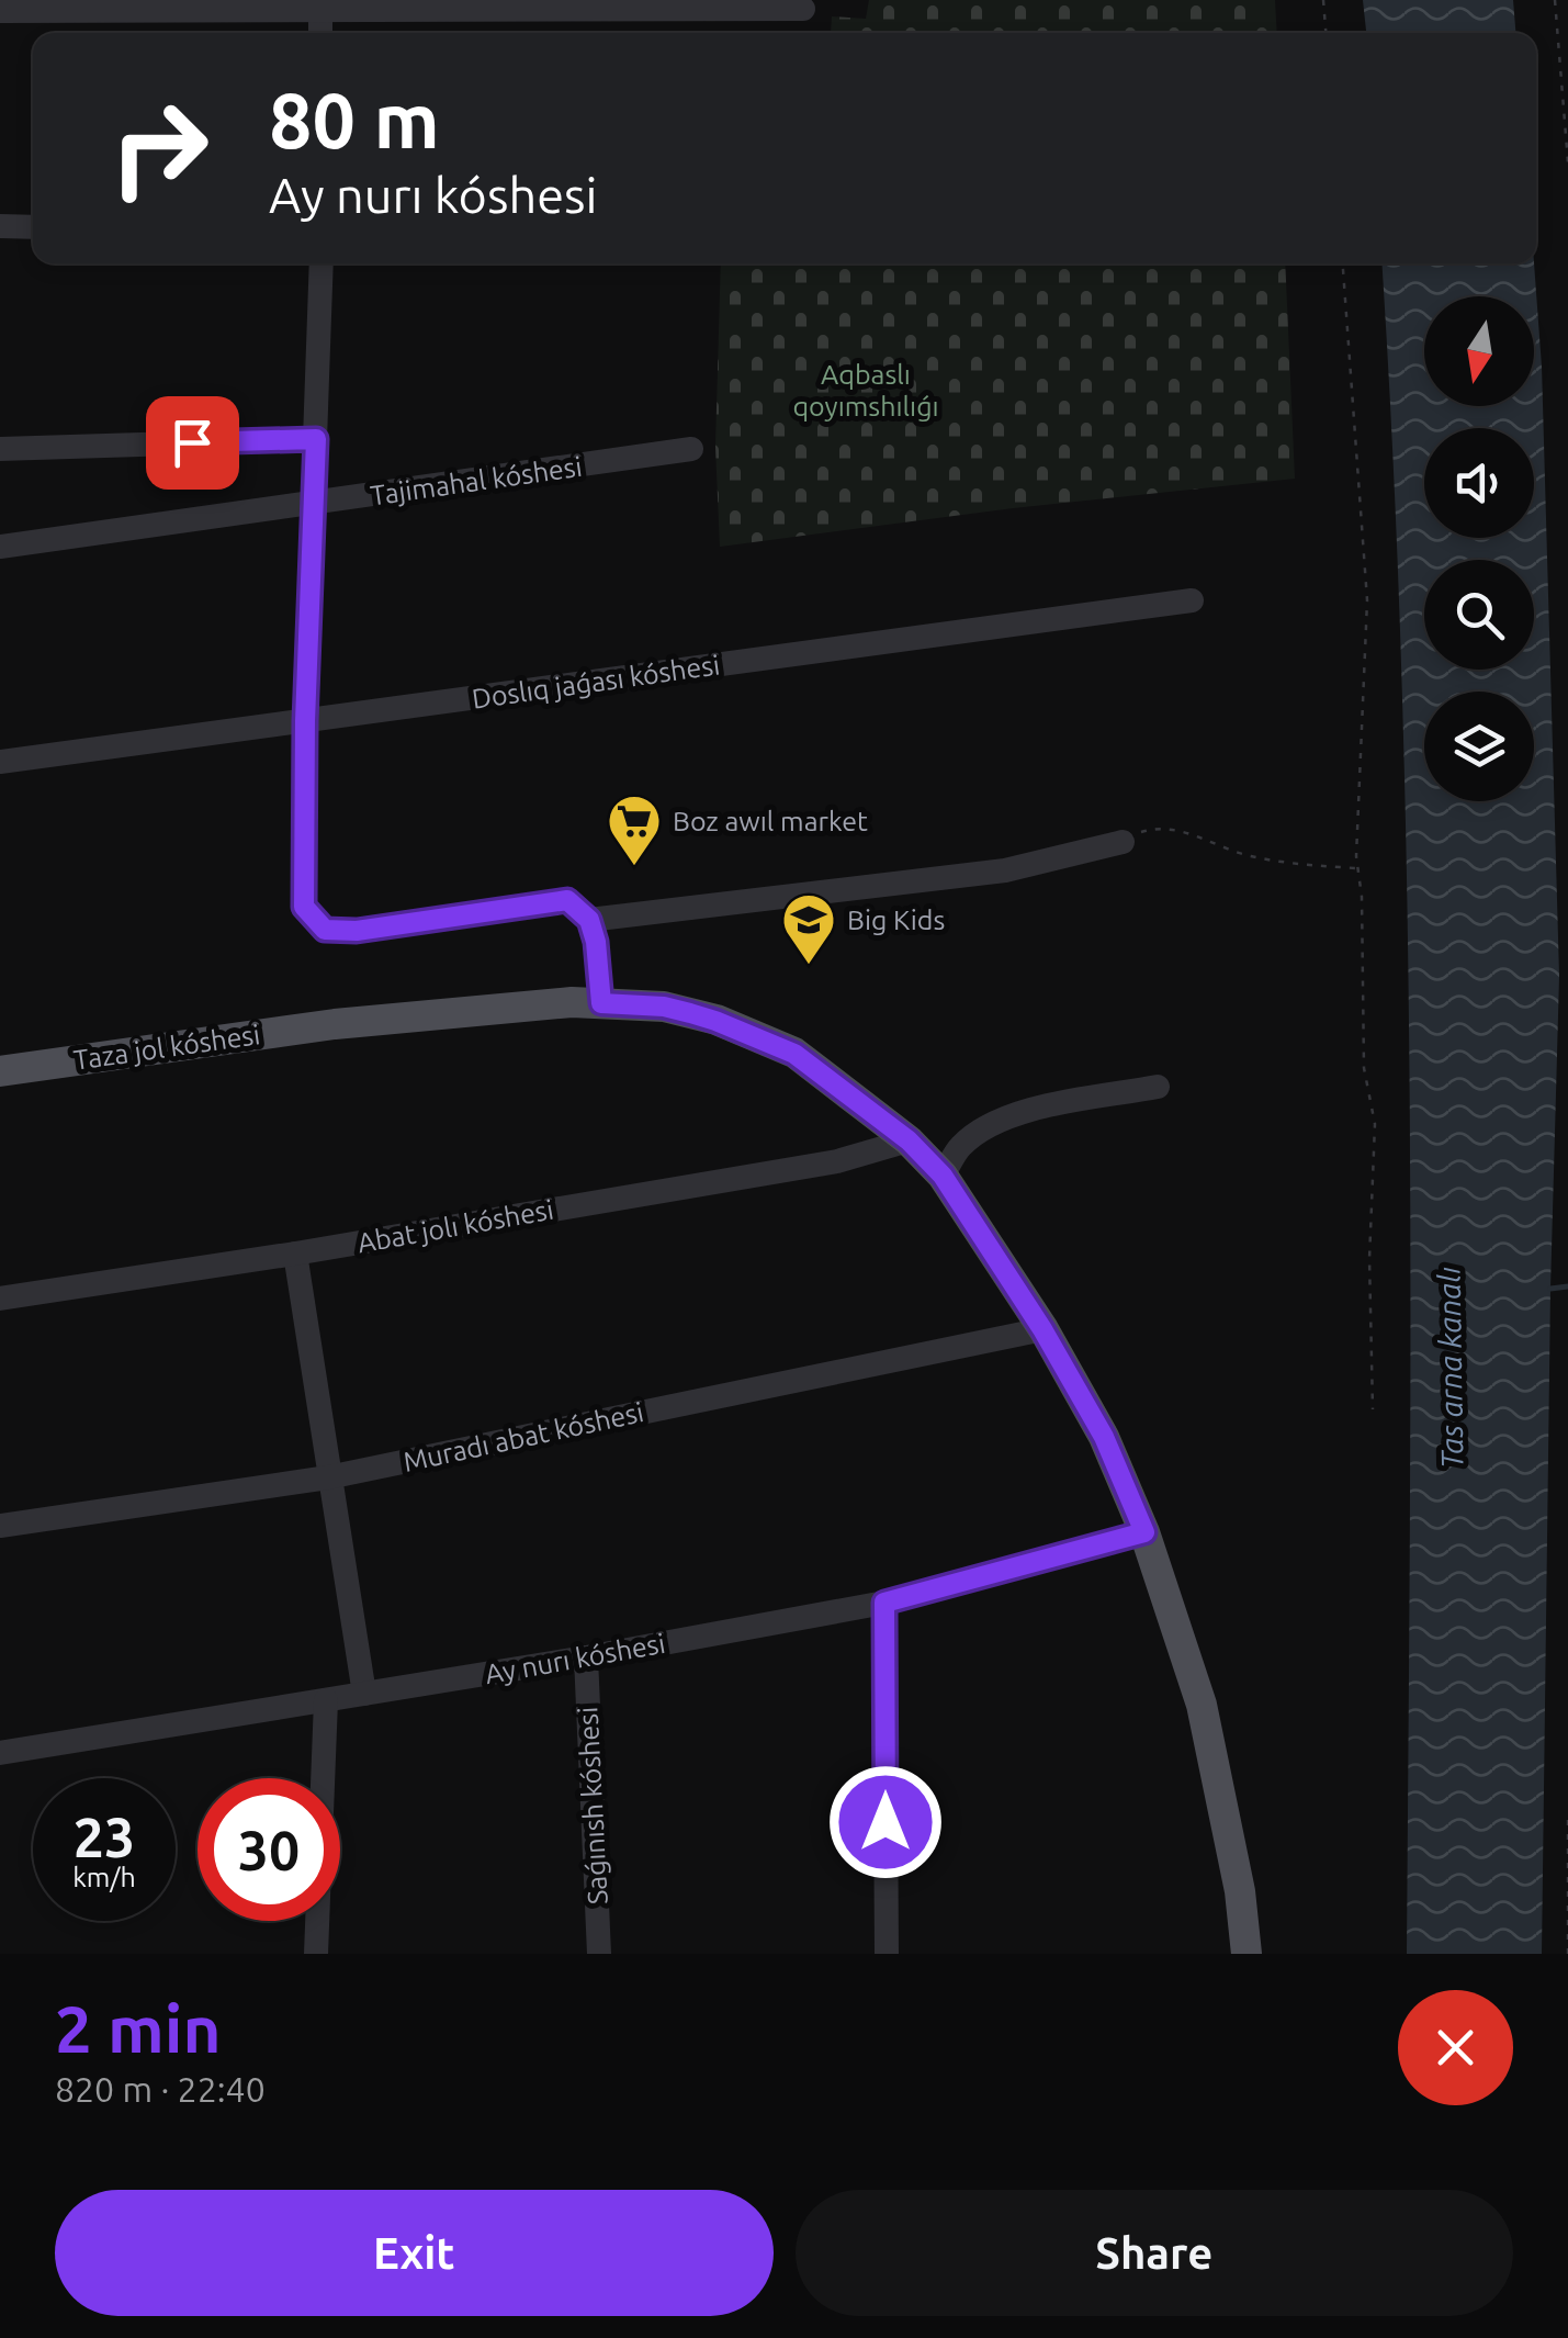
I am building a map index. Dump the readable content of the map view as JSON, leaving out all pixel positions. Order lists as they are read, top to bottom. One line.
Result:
{"streets":{"main road":["Taza jol kóshesi"],"street":["Tajimahal kóshesi","Doslıq jaǵası kóshesi","Abat jolı kóshesi","Muradı abat kóshesi","Ay nurı kóshesi","Saǵınısh kóshesi"]},"crossings":[["Taza jol kóshesi","Abat jolı kóshesi"],["Taza jol kóshesi","Muradı abat kóshesi"],["Taza jol kóshesi","Ay nurı kóshesi"],["Ay nurı kóshesi","Saǵınısh kóshesi"]],"water":["Tas arna kanalı"],"parks":["Aqbaslı qoyımshılıǵı"],"places":{"supermarket":["Boz awıl market"],"school or university":["Big Kids"]},"north":"bottom","page":{"turn":["80 m","Ay nurı kóshesi"],"speed":"23 km/h","limit":"30","heading":["2 min","820 m · 22:40"],"buttons":["Exit","Share"]}}
